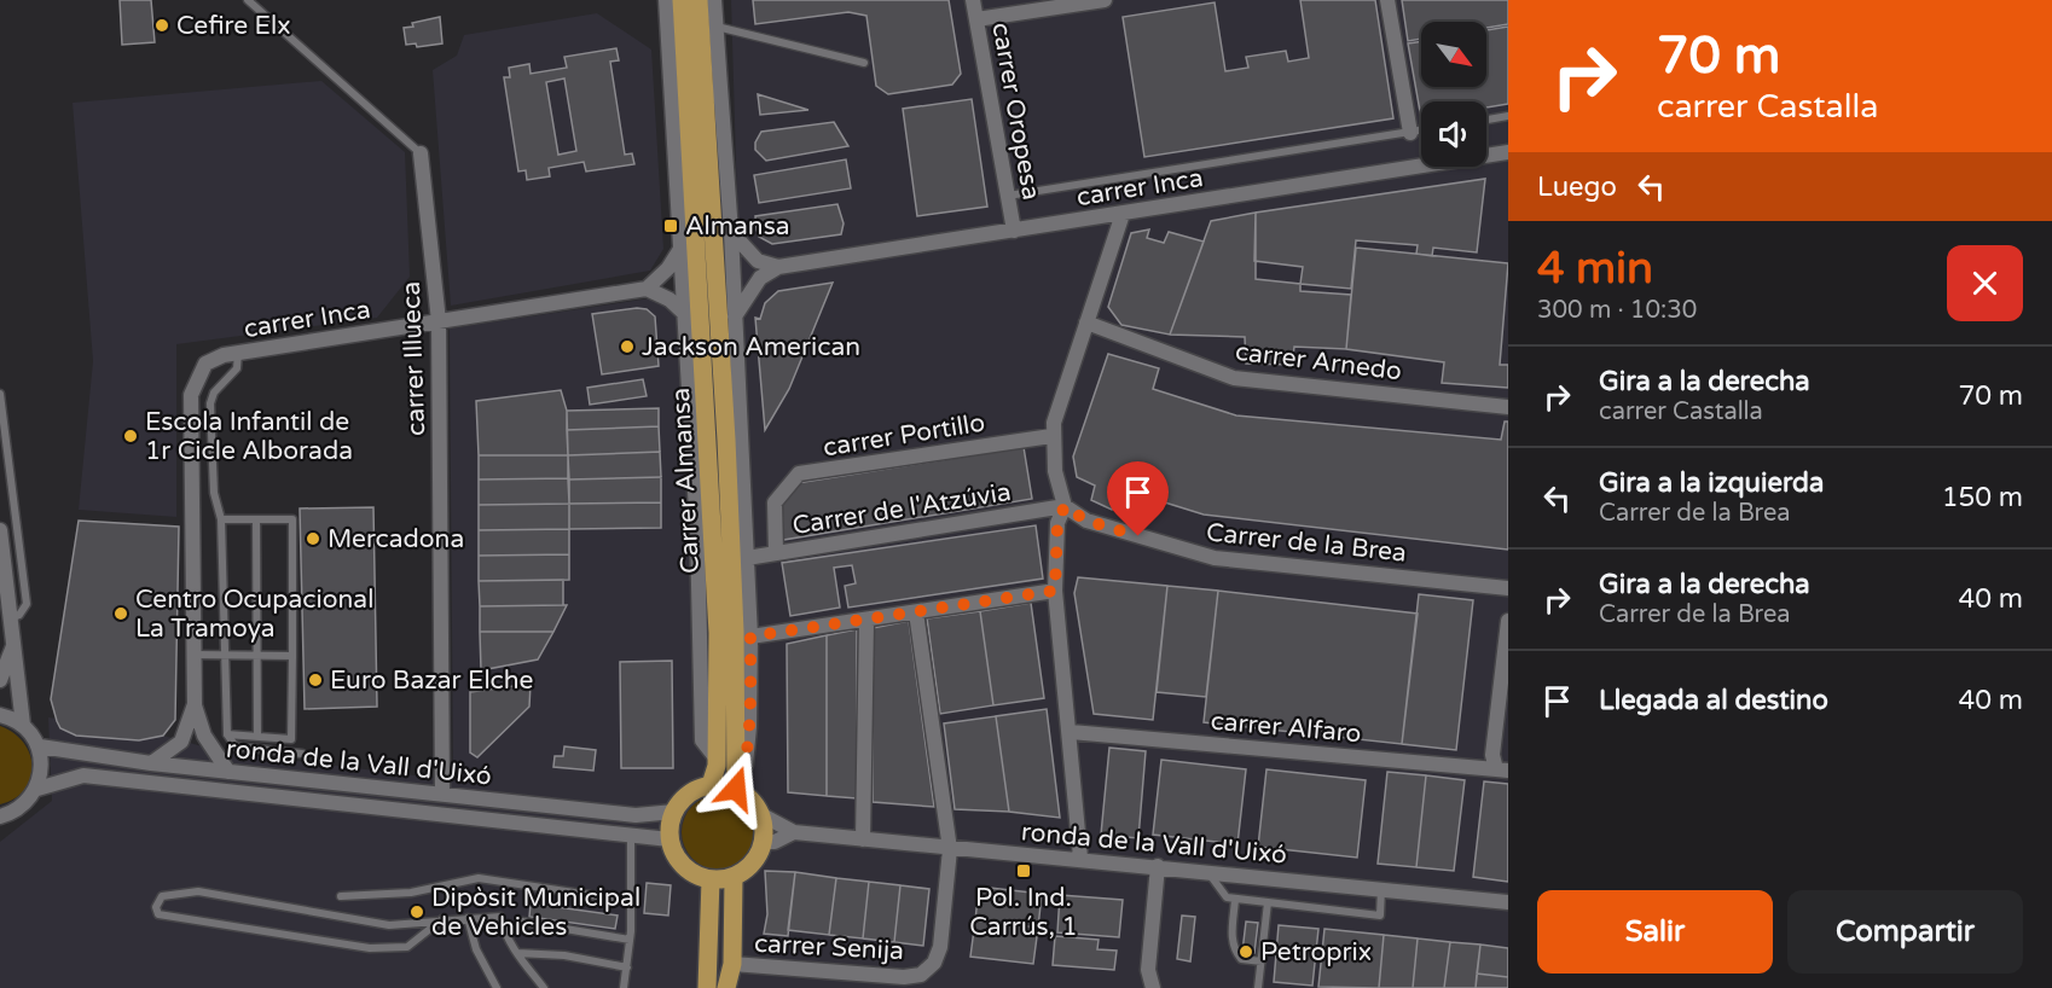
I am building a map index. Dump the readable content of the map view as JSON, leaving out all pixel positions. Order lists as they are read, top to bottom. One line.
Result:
{"streets":{"main road":["Carrer Almansa"],"street":["carrer Oropesa","carrer Inca","carrer Illueca","carrer Arnedo","carrer Portillo","Carrer de l'Atzúvia","Carrer de la Brea","carrer Alfaro","ronda de la Vall d'Uixó","carrer Senija"]},"crossings":[["carrer Oropesa","carrer Inca"],["carrer Inca","carrer Illueca"],["carrer Illueca","ronda de la Vall d'Uixó"],["carrer Portillo","Carrer de l'Atzúvia"],["Carrer Almansa","ronda de la Vall d'Uixó"],["Carrer de l'Atzúvia","Carrer de la Brea"],["ronda de la Vall d'Uixó","carrer Senija"]],"places":{"other":["Cefire Elx","Jackson American","Escola Infantil de 1r Cicle Alborada","Mercadona","Centro Ocupacional La Tramoya","Euro Bazar Elche","Dipòsit Municipal de Vehicles","Petroprix"],"transit":["Almansa","Pol. Ind. Carrús, 1"]},"north":"bottom right","page":{"turn":["70 m","carrer Castalla"],"then":"Luego","heading":["4 min","300 m · 10:30"],"list":[{"name":"Gira a la derecha","note":"carrer Castalla","value":"70 m"},{"name":"Gira a la izquierda","note":"Carrer de la Brea","value":"150 m"},{"name":"Gira a la derecha","note":"Carrer de la Brea","value":"40 m"},{"name":"Llegada al destino","value":"40 m"}],"buttons":["Salir","Compartir"]}}
